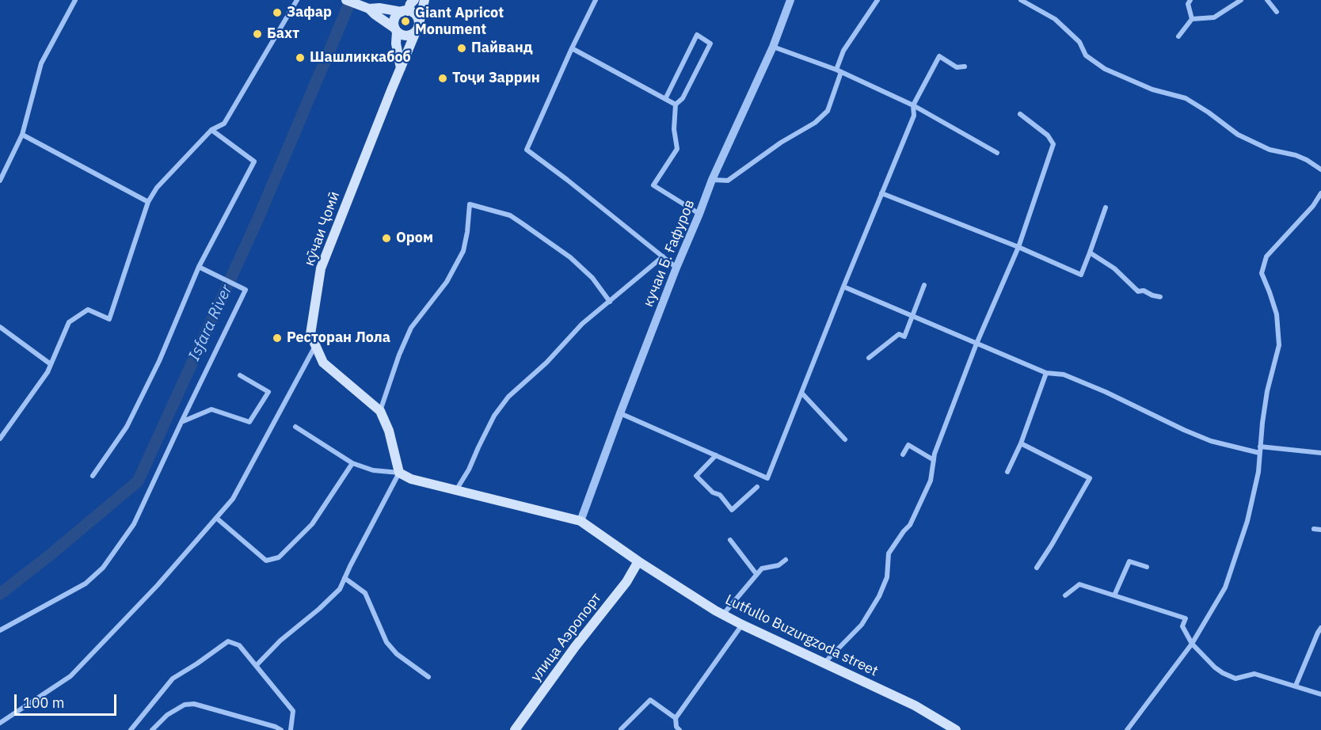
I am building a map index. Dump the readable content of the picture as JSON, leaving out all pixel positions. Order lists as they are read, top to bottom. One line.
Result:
{"streets":{"main road":["кӯчаи Ҷомӣ","Lutfullo Buzurgzoda street","улица Аэропорт"],"street":["кучаи Б. Ғафуров"]},"crossings":[["кучаи Б. Ғафуров","Lutfullo Buzurgzoda street"],["Lutfullo Buzurgzoda street","улица Аэропорт"]],"water":["Isfara River"],"places":["Зафар","Giant Apricot Monument","Бахт","Пайванд","Шашликкабоб","Тоҷи Заррин","Ором","Ресторан Лола"],"scale_bar":"100 m"}
